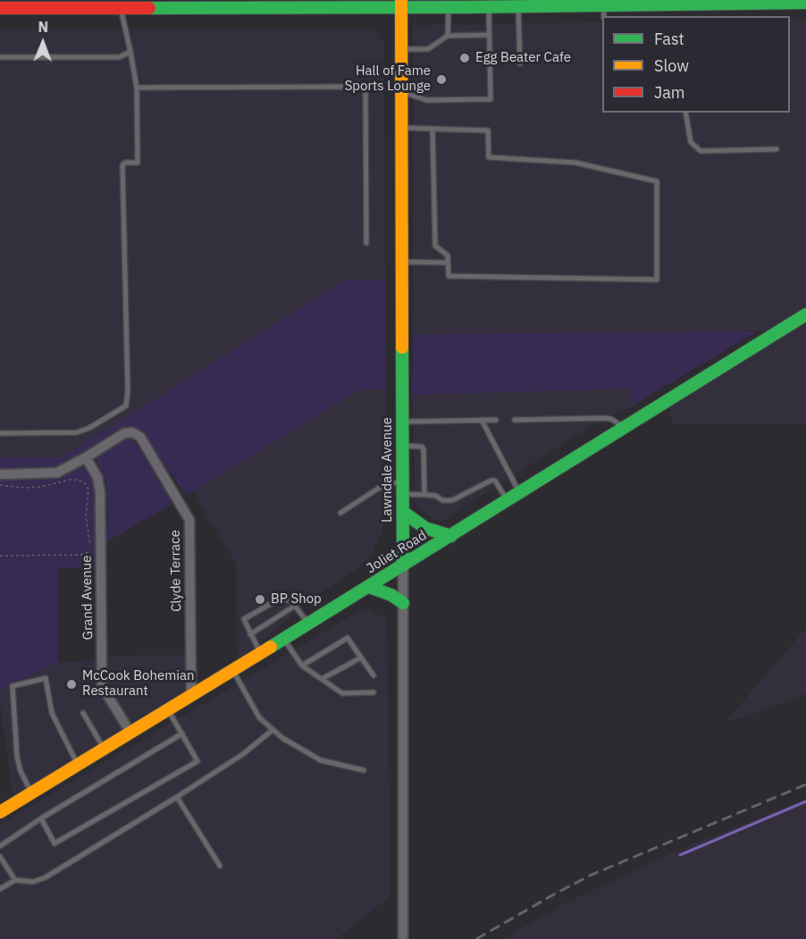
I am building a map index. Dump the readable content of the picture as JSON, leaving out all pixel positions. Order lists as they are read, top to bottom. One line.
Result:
{"streets":{"main road":["Lawndale Avenue","Joliet Road"],"street":["Clyde Terrace","Grand Avenue"]},"crossings":[["Lawndale Avenue","Joliet Road"],["Joliet Road","Clyde Terrace"],["Joliet Road","Grand Avenue"],["Clyde Terrace","Grand Avenue"]],"places":["Egg Beater Cafe","Hall of Fame Sports Lounge","BP Shop","McCook Bohemian Restaurant"],"legend":["Fast","Slow","Jam"],"north":"top"}
